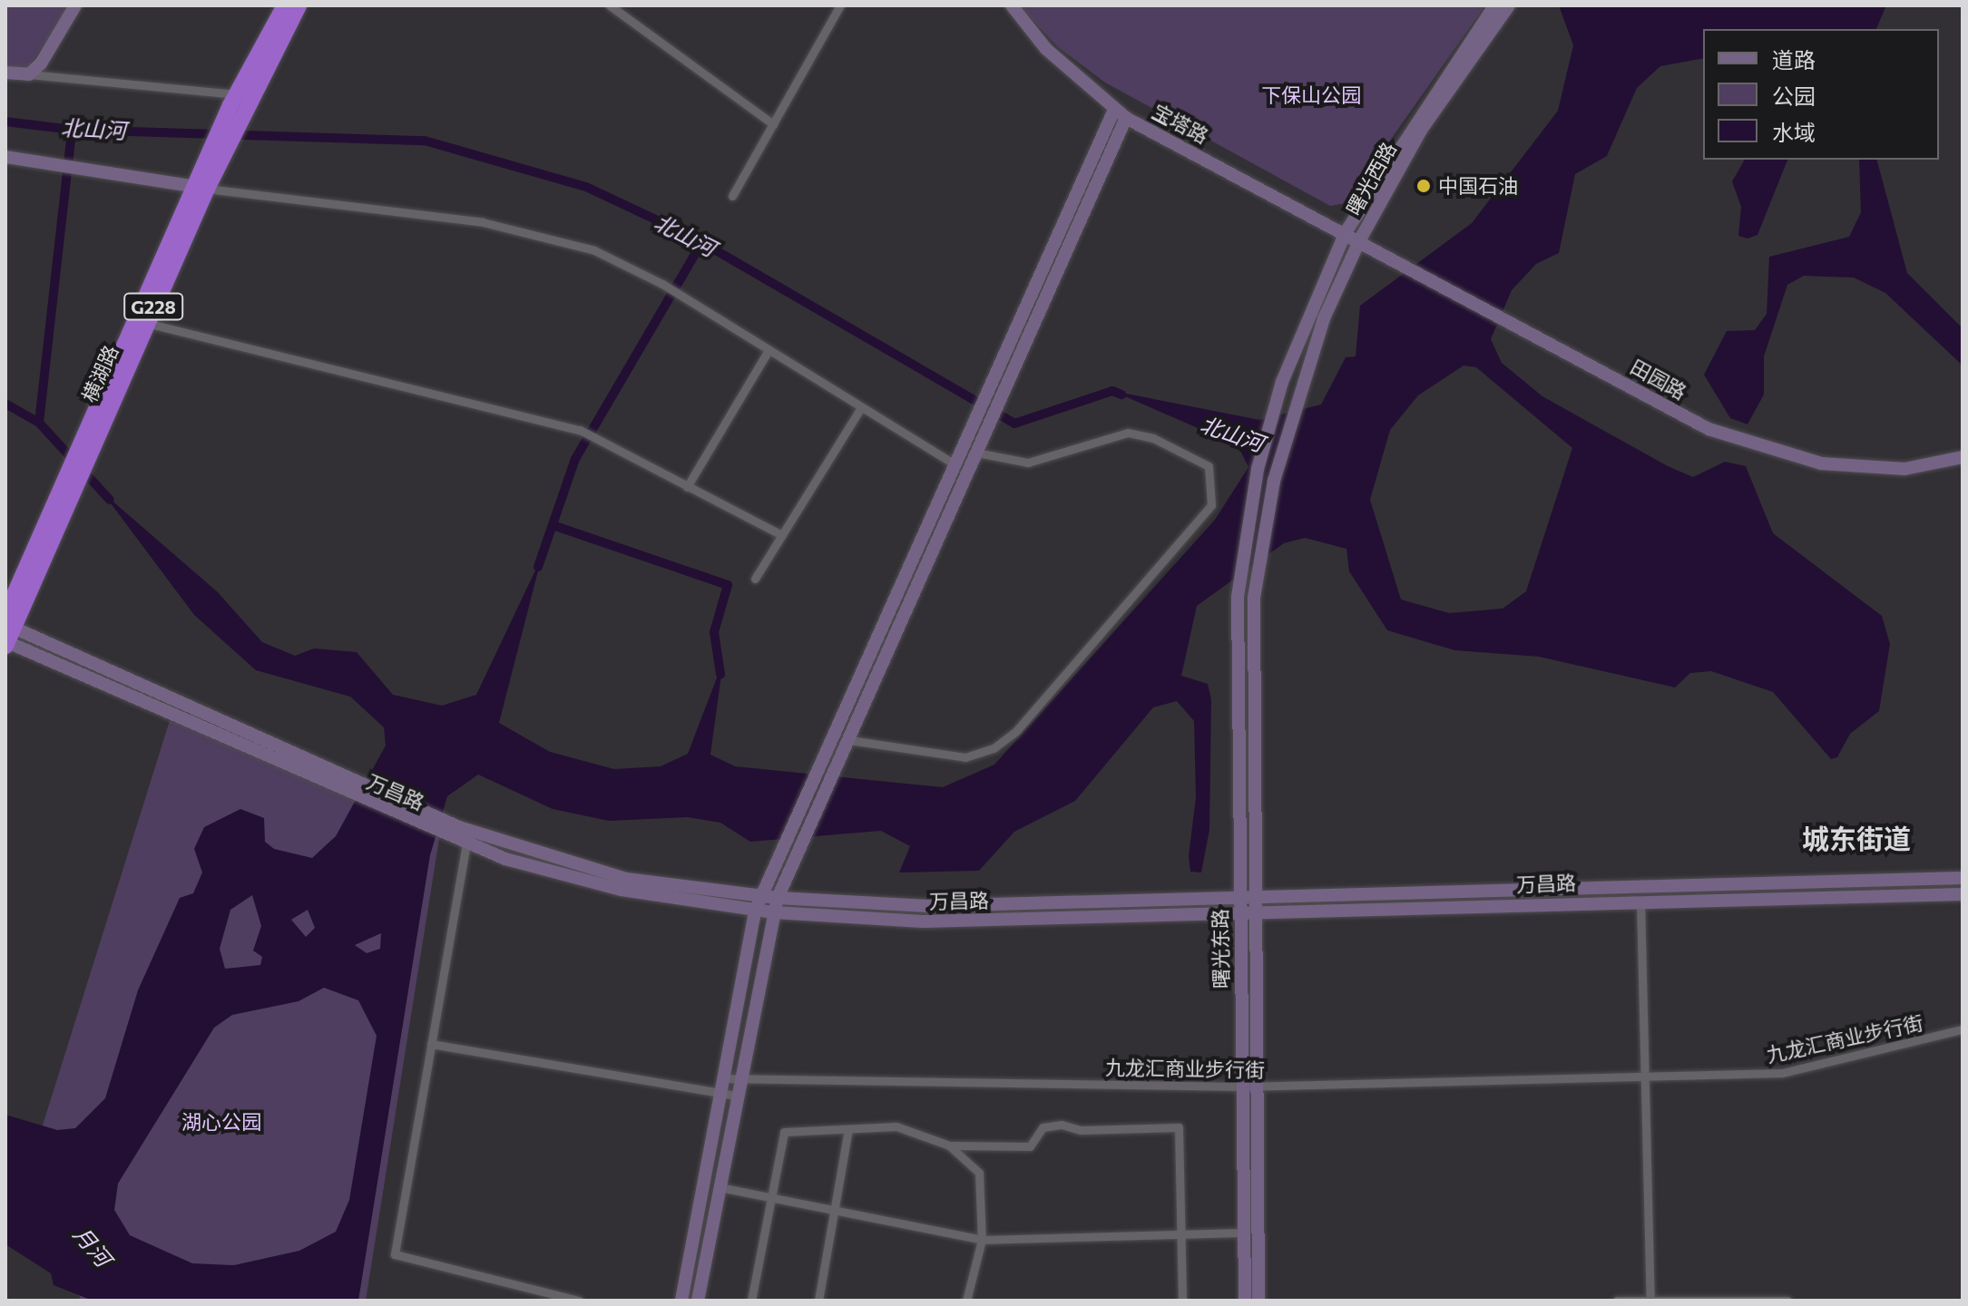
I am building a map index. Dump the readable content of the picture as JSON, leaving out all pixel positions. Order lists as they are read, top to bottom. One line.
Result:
{"streets":{"highway":["G228","横湖路"],"main road":["宝塔路","曙光西路","田园路","万昌路","曙光东路"],"street":["九龙汇商业步行街"]},"crossings":[["宝塔路","曙光西路"],["宝塔路","田园路"],["曙光西路","田园路"],["曙光西路","曙光东路"],["横湖路","万昌路"],["万昌路","曙光东路"],["曙光东路","九龙汇商业步行街"]],"districts":["城东街道"],"water":["北山河","月河"],"parks":["下保山公园","湖心公园"],"places":["中国石油"],"legend":["道路","公园","水域"]}
